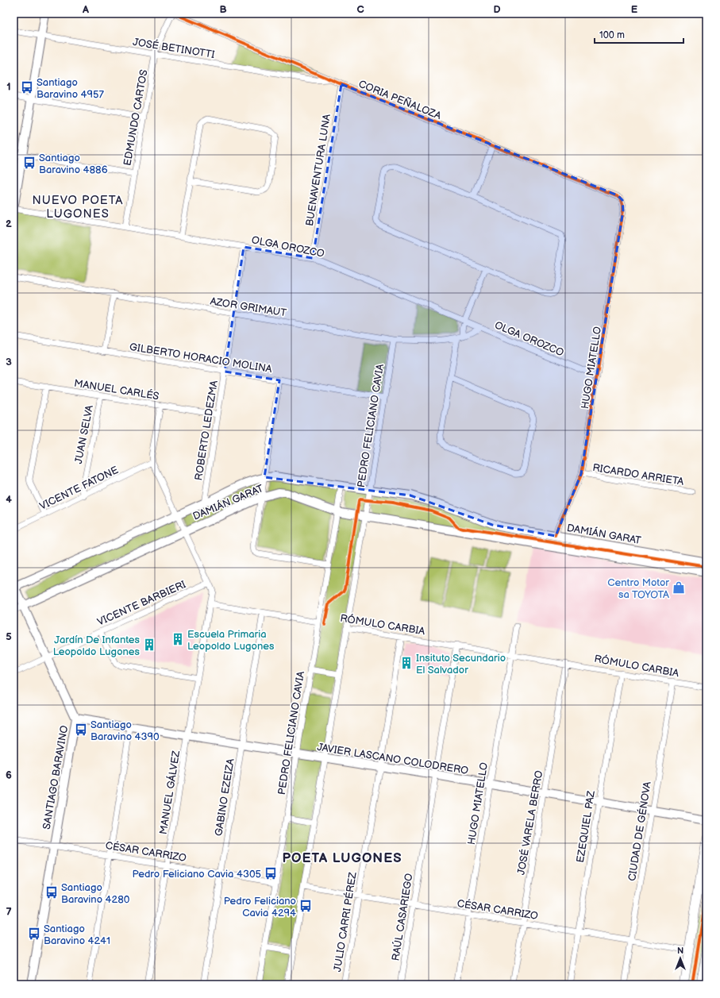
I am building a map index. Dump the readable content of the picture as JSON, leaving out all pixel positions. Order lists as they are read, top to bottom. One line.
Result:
{"streets":{"main road":["DAMIÁN GARAT","JAVIER LASCANO COLODRERO","SANTIAGO BARAVINO"],"street":["JOSÉ BETINOTTI","CORIA PEÑALOZA","EDMUNDO CARTOS","BUENAVENTURA LUNA","OLGA OROZCO","AZOR GRIMAUT","GILBERTO HORACIO MOLINA","HUGO MIATELLO","MANUEL CARLÉS","PEDRO FELICIANO CAVIA","ROBERTO LEDEZMA","JUAN SELVA","RICARDO ARRIETA","VICENTE FATONE","VICENTE BARBIERI","RÓMULO CARBIA","MANUEL GÁLVEZ","GABINO EZEIZA","JOSÉ VARELA BERRO","EZEQUIEL PAZ","CIUDAD DE GÉNOVA","CÉSAR CARRIZO","RAÚL CASARIEGO","JULIO CARRI PÉREZ"]},"crossings":[["JOSÉ BETINOTTI","CORIA PEÑALOZA"],["JOSÉ BETINOTTI","EDMUNDO CARTOS"],["CORIA PEÑALOZA","EDMUNDO CARTOS"],["CORIA PEÑALOZA","BUENAVENTURA LUNA"],["CORIA PEÑALOZA","HUGO MIATELLO"],["EDMUNDO CARTOS","OLGA OROZCO"],["BUENAVENTURA LUNA","OLGA OROZCO"],["OLGA OROZCO","AZOR GRIMAUT"],["OLGA OROZCO","HUGO MIATELLO"],["OLGA OROZCO","ROBERTO LEDEZMA"],["AZOR GRIMAUT","PEDRO FELICIANO CAVIA"],["AZOR GRIMAUT","ROBERTO LEDEZMA"],["GILBERTO HORACIO MOLINA","PEDRO FELICIANO CAVIA"],["GILBERTO HORACIO MOLINA","ROBERTO LEDEZMA"],["HUGO MIATELLO","RICARDO ARRIETA"],["HUGO MIATELLO","DAMIÁN GARAT"],["HUGO MIATELLO","RÓMULO CARBIA"],["HUGO MIATELLO","JAVIER LASCANO COLODRERO"],["HUGO MIATELLO","CÉSAR CARRIZO"],["MANUEL CARLÉS","ROBERTO LEDEZMA"],["MANUEL CARLÉS","JUAN SELVA"],["PEDRO FELICIANO CAVIA","DAMIÁN GARAT"],["PEDRO FELICIANO CAVIA","RÓMULO CARBIA"],["PEDRO FELICIANO CAVIA","JAVIER LASCANO COLODRERO"],["PEDRO FELICIANO CAVIA","CÉSAR CARRIZO"],["ROBERTO LEDEZMA","DAMIÁN GARAT"],["JUAN SELVA","VICENTE FATONE"],["DAMIÁN GARAT","SANTIAGO BARAVINO"],["VICENTE BARBIERI","SANTIAGO BARAVINO"],["RÓMULO CARBIA","JOSÉ VARELA BERRO"],["RÓMULO CARBIA","EZEQUIEL PAZ"],["RÓMULO CARBIA","CIUDAD DE GÉNOVA"],["RÓMULO CARBIA","RAÚL CASARIEGO"],["RÓMULO CARBIA","JULIO CARRI PÉREZ"],["JAVIER LASCANO COLODRERO","SANTIAGO BARAVINO"],["JAVIER LASCANO COLODRERO","MANUEL GÁLVEZ"],["JAVIER LASCANO COLODRERO","GABINO EZEIZA"],["JAVIER LASCANO COLODRERO","JOSÉ VARELA BERRO"],["JAVIER LASCANO COLODRERO","EZEQUIEL PAZ"],["JAVIER LASCANO COLODRERO","CIUDAD DE GÉNOVA"],["JAVIER LASCANO COLODRERO","RAÚL CASARIEGO"],["JAVIER LASCANO COLODRERO","JULIO CARRI PÉREZ"],["SANTIAGO BARAVINO","CÉSAR CARRIZO"],["MANUEL GÁLVEZ","CÉSAR CARRIZO"],["GABINO EZEIZA","CÉSAR CARRIZO"],["JOSÉ VARELA BERRO","CÉSAR CARRIZO"],["EZEQUIEL PAZ","CÉSAR CARRIZO"],["CIUDAD DE GÉNOVA","CÉSAR CARRIZO"],["CÉSAR CARRIZO","RAÚL CASARIEGO"],["CÉSAR CARRIZO","JULIO CARRI PÉREZ"]],"districts":["NUEVO POETA LUGONES","POETA LUGONES"],"places":{"bus stop":["Santiago Baravino 4957","Santiago Baravino 4886","Santiago Baravino 4390","Pedro Feliciano Cavia 4305","Santiago Baravino 4280","Pedro Feliciano Cavia 4294","Santiago Baravino 4241"],"shop":["Centro Motor sa TOYOTA"],"building":["Escuela Primaria Leopoldo Lugones","Jardín De Infantes Leopoldo Lugones","Insituto Secundario El Salvador"]},"scale_bar":"100 m","north":"top","grid":{"columns":["A","B","C","D","E"],"rows":["1","2","3","4","5","6","7"]}}
